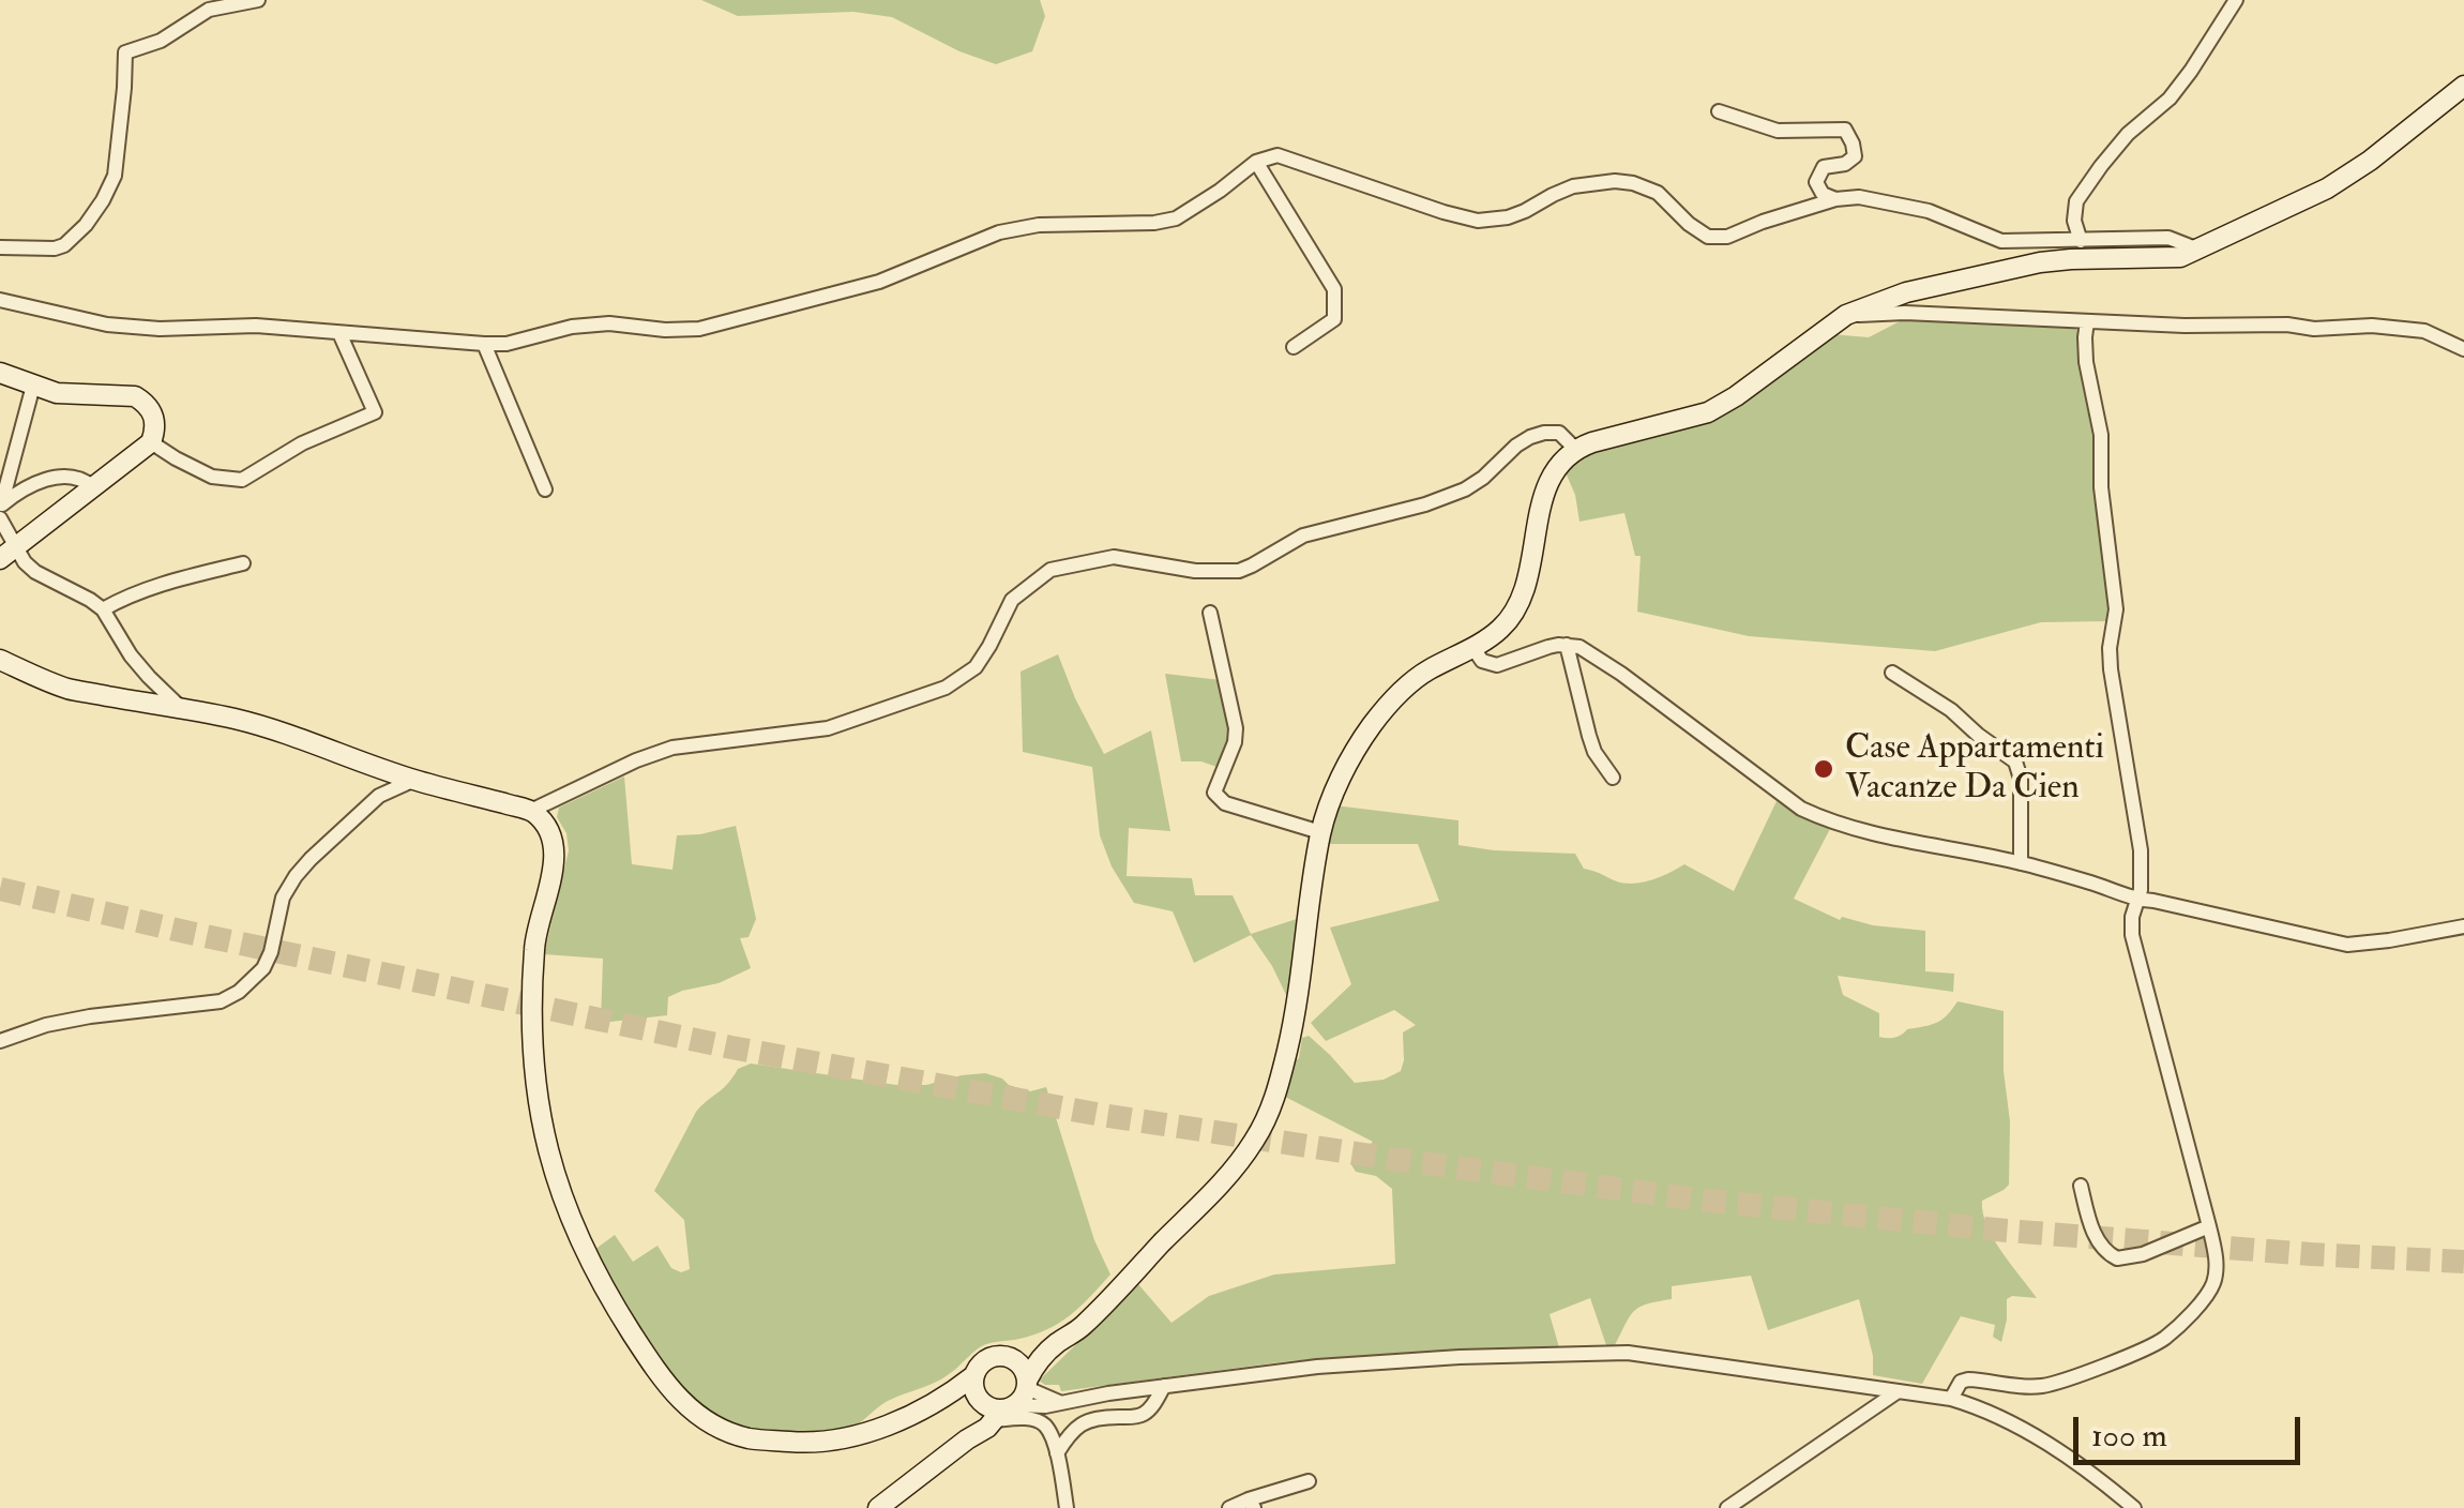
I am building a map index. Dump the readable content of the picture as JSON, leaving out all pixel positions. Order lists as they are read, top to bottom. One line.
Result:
{"places":["Case Appartamenti Vacanze Da Cien"],"scale_bar":"100 m"}
